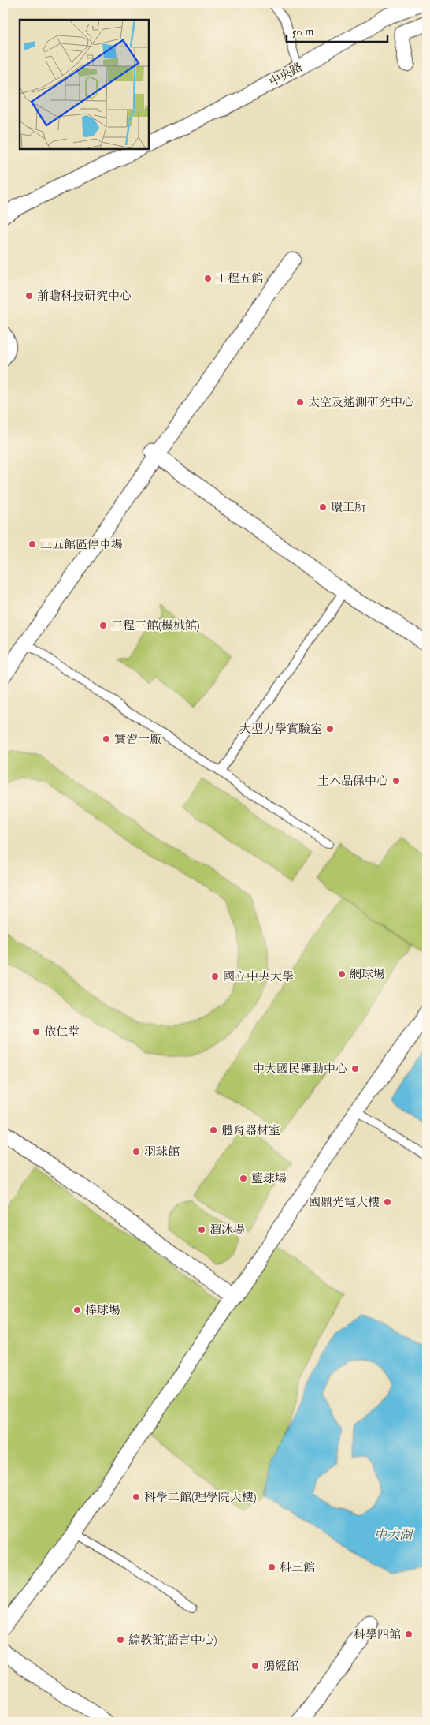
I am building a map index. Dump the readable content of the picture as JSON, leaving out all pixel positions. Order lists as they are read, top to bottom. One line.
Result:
{"streets":{"street":["中央路"]},"water":["中大湖"],"places":["工程五館","前瞻科技研究中心","太空及遙測研究中心","環工所","工五館區停車場","工程三館(機械館)","大型力學實驗室","實習一廠","土木品保中心","網球場","國立中央大學","依仁堂","中大國民運動中心","體育器材室","羽球館","籃球場","國鼎光電大樓","溜冰場","棒球場","科學二館(理學院大樓)","科三館","科學四館","綜教館(語言中心)","鴻經館"],"scale_bar":"50 m"}
